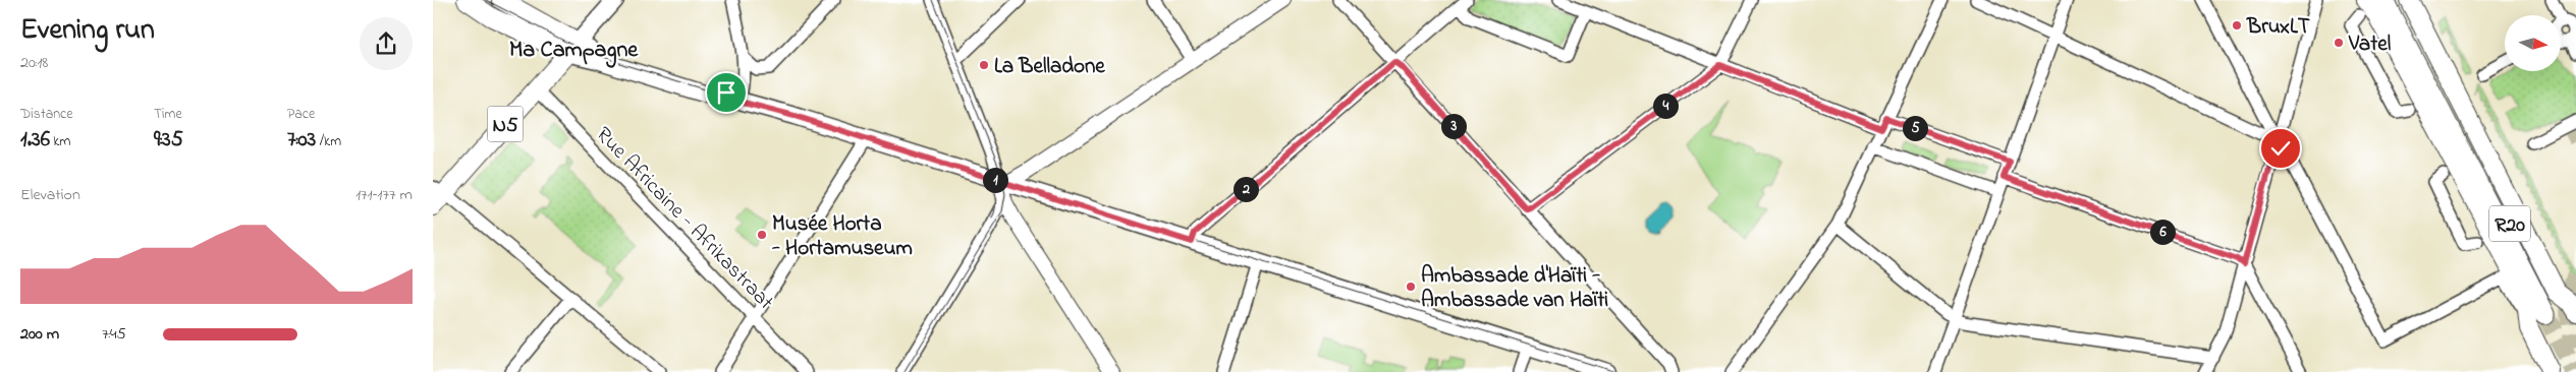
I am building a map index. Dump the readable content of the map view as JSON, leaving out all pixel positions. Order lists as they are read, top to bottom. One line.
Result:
{"streets":{"highway":["R20"],"main road":["N5"],"street":["Rue Africaine - Afrikastraat"]},"crossings":[["N5","Rue Africaine - Afrikastraat"]],"districts":["Ma Campagne"],"places":["BruxLT","Vatel","La Belladone","Musée Horta - Hortamuseum","Ambassade d'Haïti - Ambassade van Haïti"],"north":"right","page":{"heading":["Evening run","20:18"],"stats":[["Distance","1.36 km"],["Time","9:35"],["Pace","7:03 /km"]],"pins":["4","3","5","1","2","6"],"chart":["Elevation","171–177 m"],"list":[{"name":"200 m","note":"7:45"}]}}
